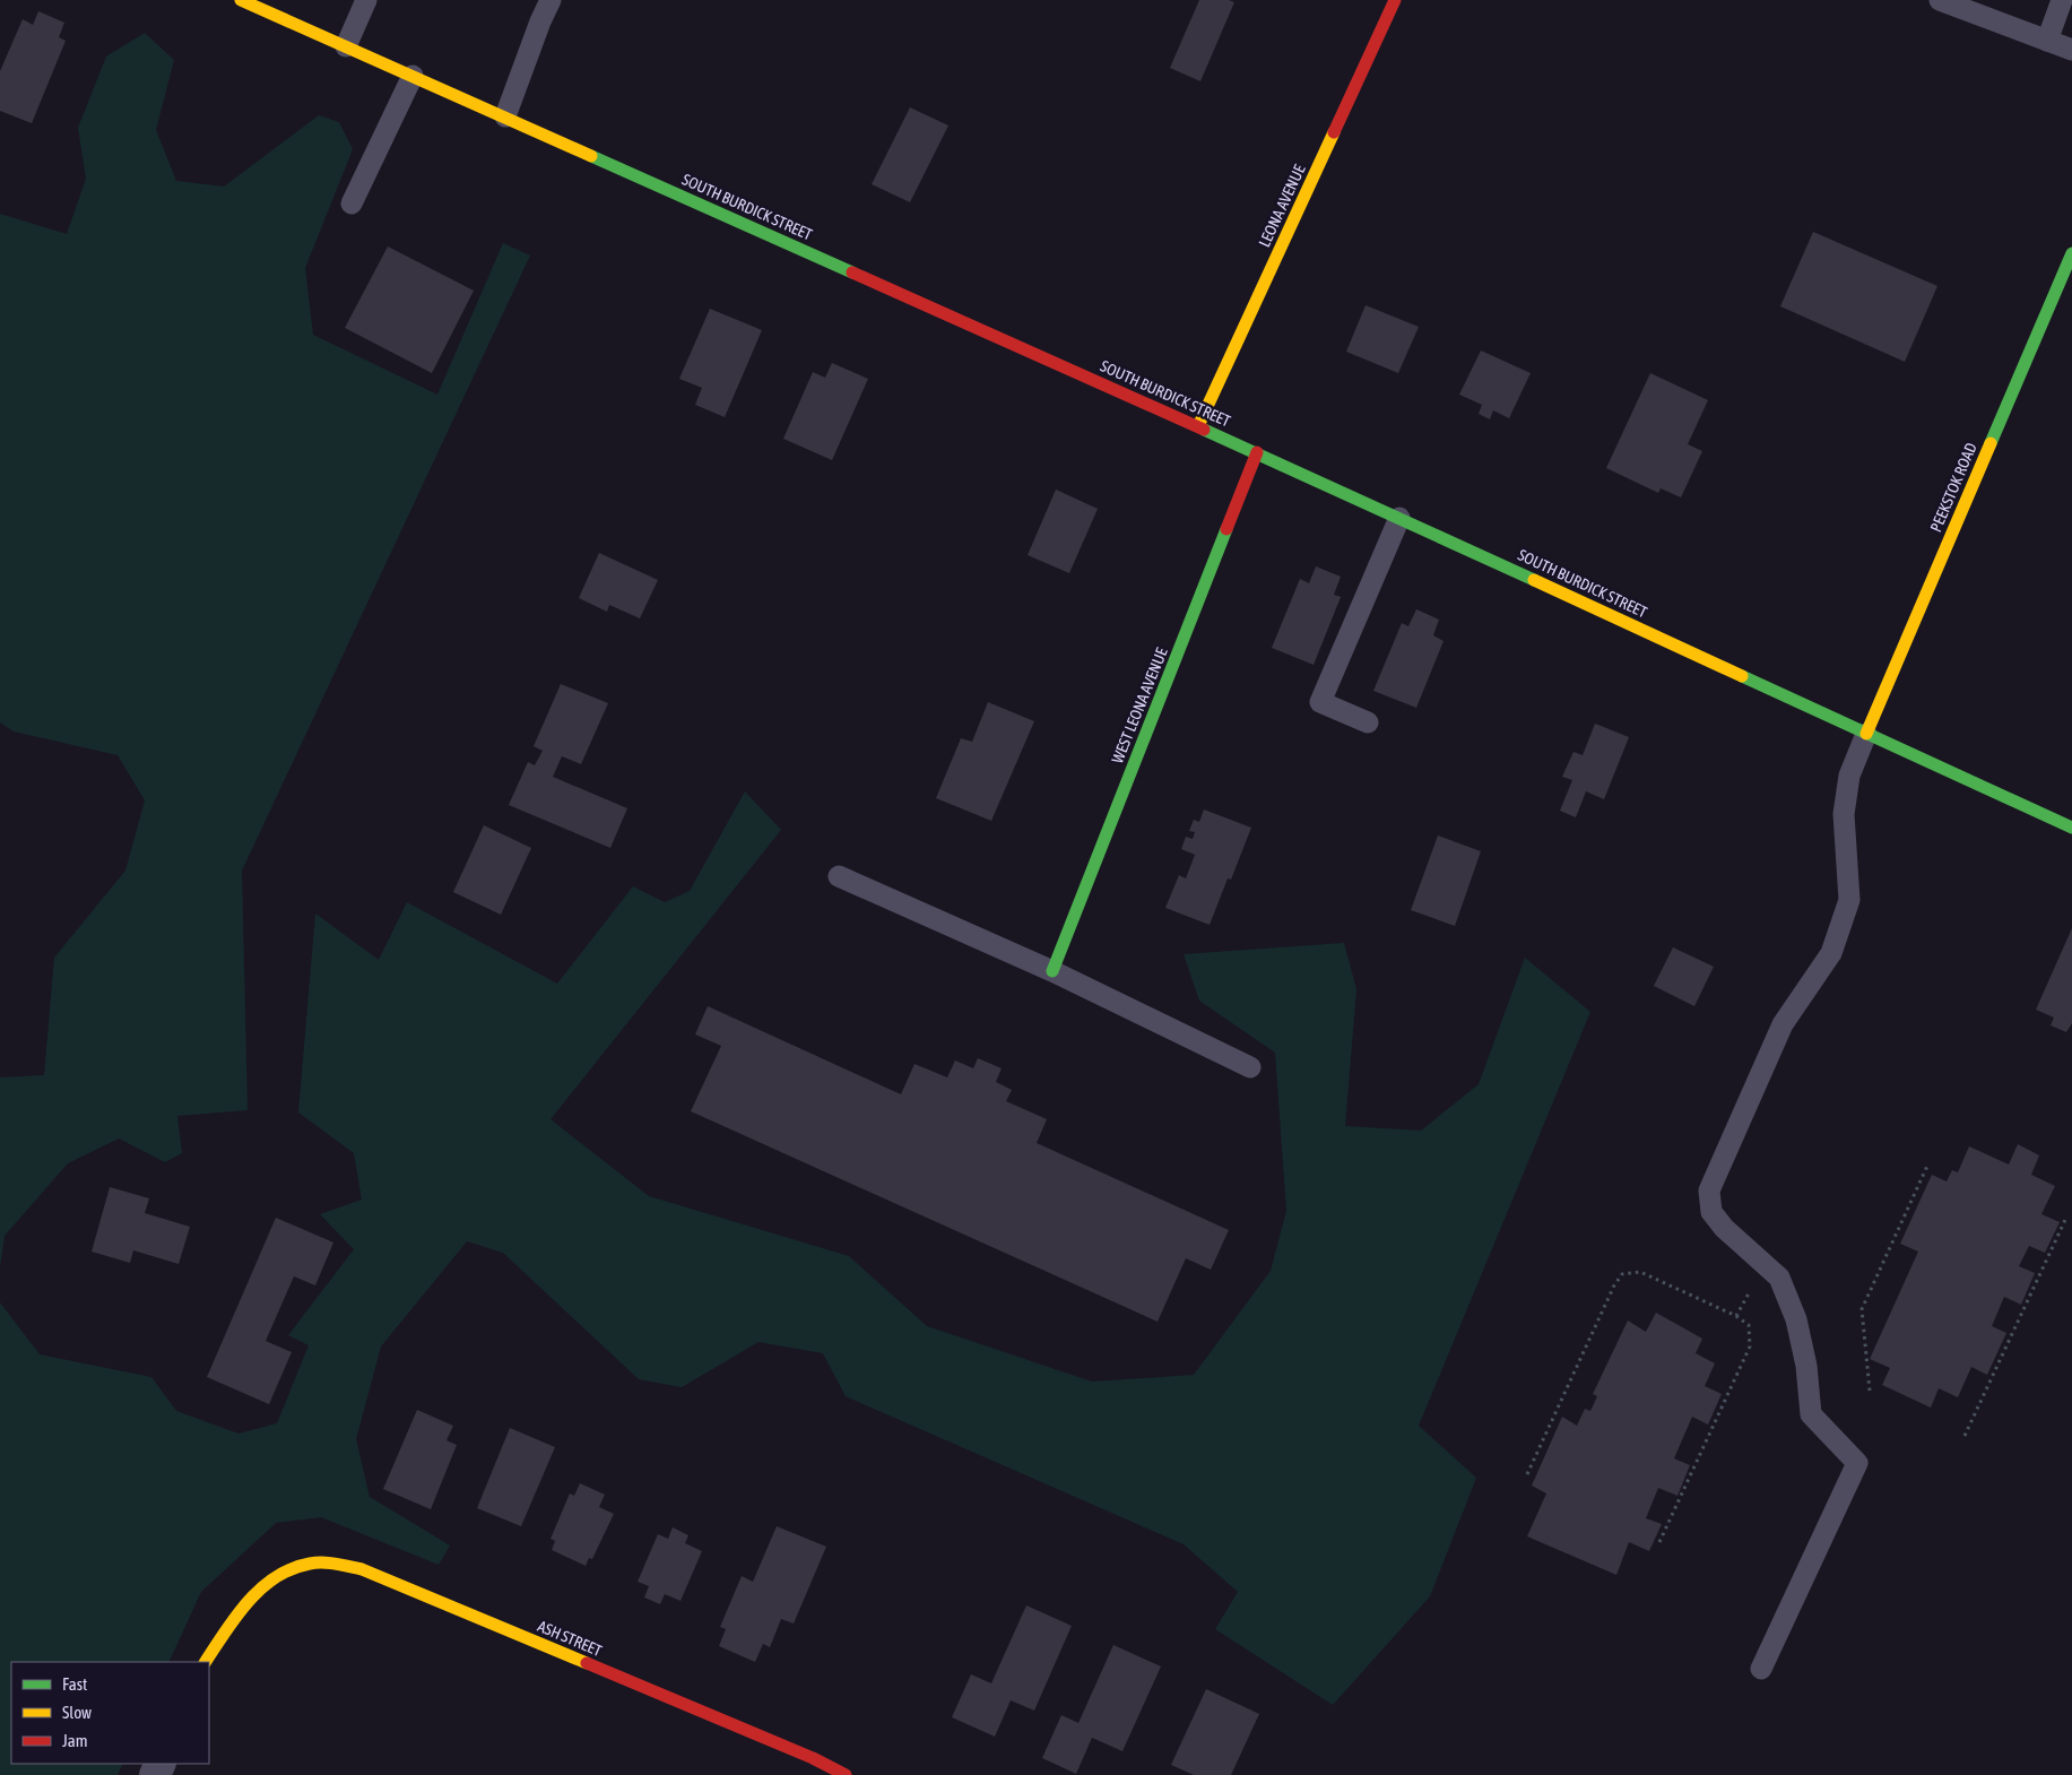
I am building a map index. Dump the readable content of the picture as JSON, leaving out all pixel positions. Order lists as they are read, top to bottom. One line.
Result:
{"streets":{"street":["LEONA AVENUE","SOUTH BURDICK STREET","PEEKSTOK ROAD","WEST LEONA AVENUE","ASH STREET"]},"crossings":[["LEONA AVENUE","SOUTH BURDICK STREET"],["SOUTH BURDICK STREET","PEEKSTOK ROAD"],["SOUTH BURDICK STREET","WEST LEONA AVENUE"]],"legend":["Fast","Slow","Jam"]}
